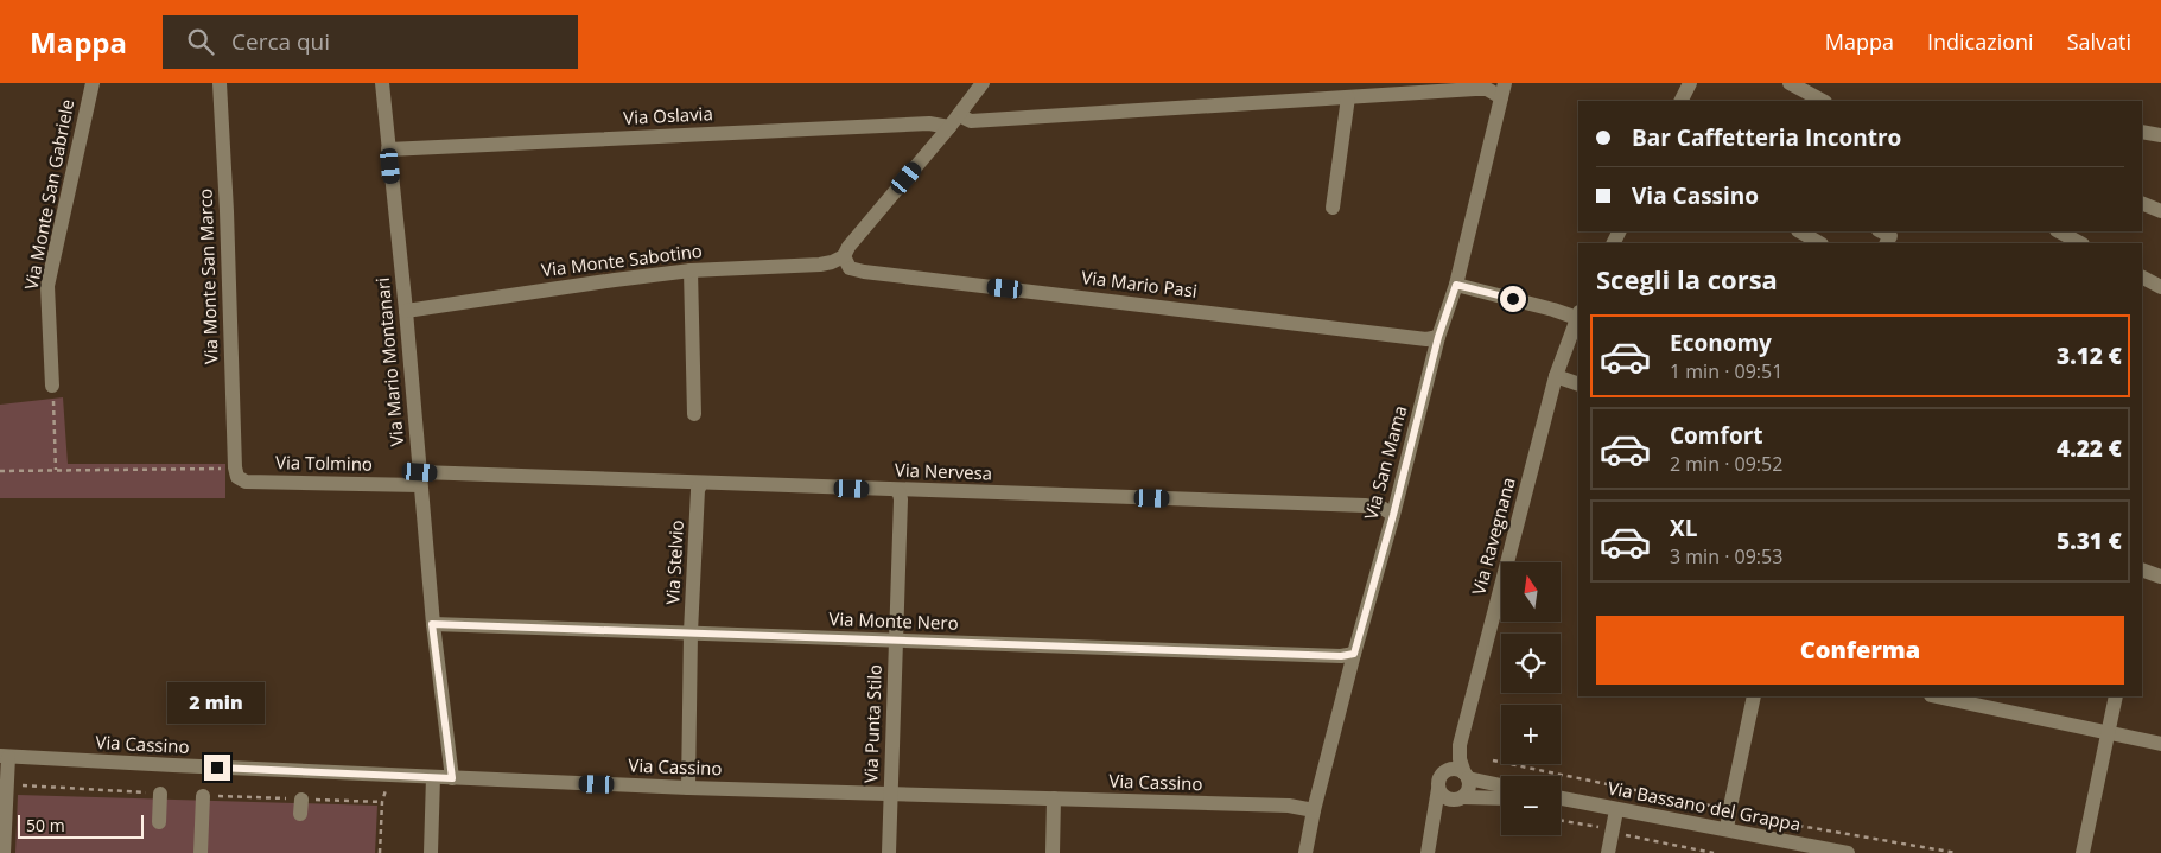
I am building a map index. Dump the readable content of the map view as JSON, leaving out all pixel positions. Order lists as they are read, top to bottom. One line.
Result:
{"streets":{"street":["Via Oslavia","Via Monte San Gabriele","Via Monte Sabotino","Via Monte San Marco","Via Mario Pasi","Via Mario Montanari","Via San Mama","Via Tolmino","Via Nervesa","Via Ravegnana","Via Stelvio","Via Monte Nero","Via Punta Stilo","Via Cassino","Via Bassano del Grappa"]},"crossings":[["Via Oslavia","Via Mario Montanari"],["Via Oslavia","Via San Mama"],["Via Monte Sabotino","Via Mario Pasi"],["Via Monte Sabotino","Via Mario Montanari"],["Via Monte San Marco","Via Tolmino"],["Via Mario Pasi","Via San Mama"],["Via Mario Montanari","Via Tolmino"],["Via Mario Montanari","Via Nervesa"],["Via Mario Montanari","Via Monte Nero"],["Via Mario Montanari","Via Cassino"],["Via San Mama","Via Nervesa"],["Via San Mama","Via Monte Nero"],["Via San Mama","Via Cassino"],["Via Tolmino","Via Nervesa"],["Via Nervesa","Via Stelvio"],["Via Nervesa","Via Punta Stilo"],["Via Stelvio","Via Monte Nero"],["Via Stelvio","Via Cassino"],["Via Monte Nero","Via Punta Stilo"],["Via Punta Stilo","Via Cassino"]],"scale_bar":"50 m","north":"top","page":{"header":"Mappa","search":"Cerca qui","nav":["Mappa","Indicazioni","Salvati"],"banner":["Bar Caffetteria Incontro","Via Cassino"],"heading":"Scegli la corsa","list":[{"name":"Economy","note":"1 min · 09:51","value":"3.12 €"},{"name":"Comfort","note":"2 min · 09:52","value":"4.22 €"},{"name":"XL","note":"3 min · 09:53","value":"5.31 €"}],"map_buttons":["+","−"],"buttons":"Conferma","bubble":"2 min","scale":"50 m"}}
